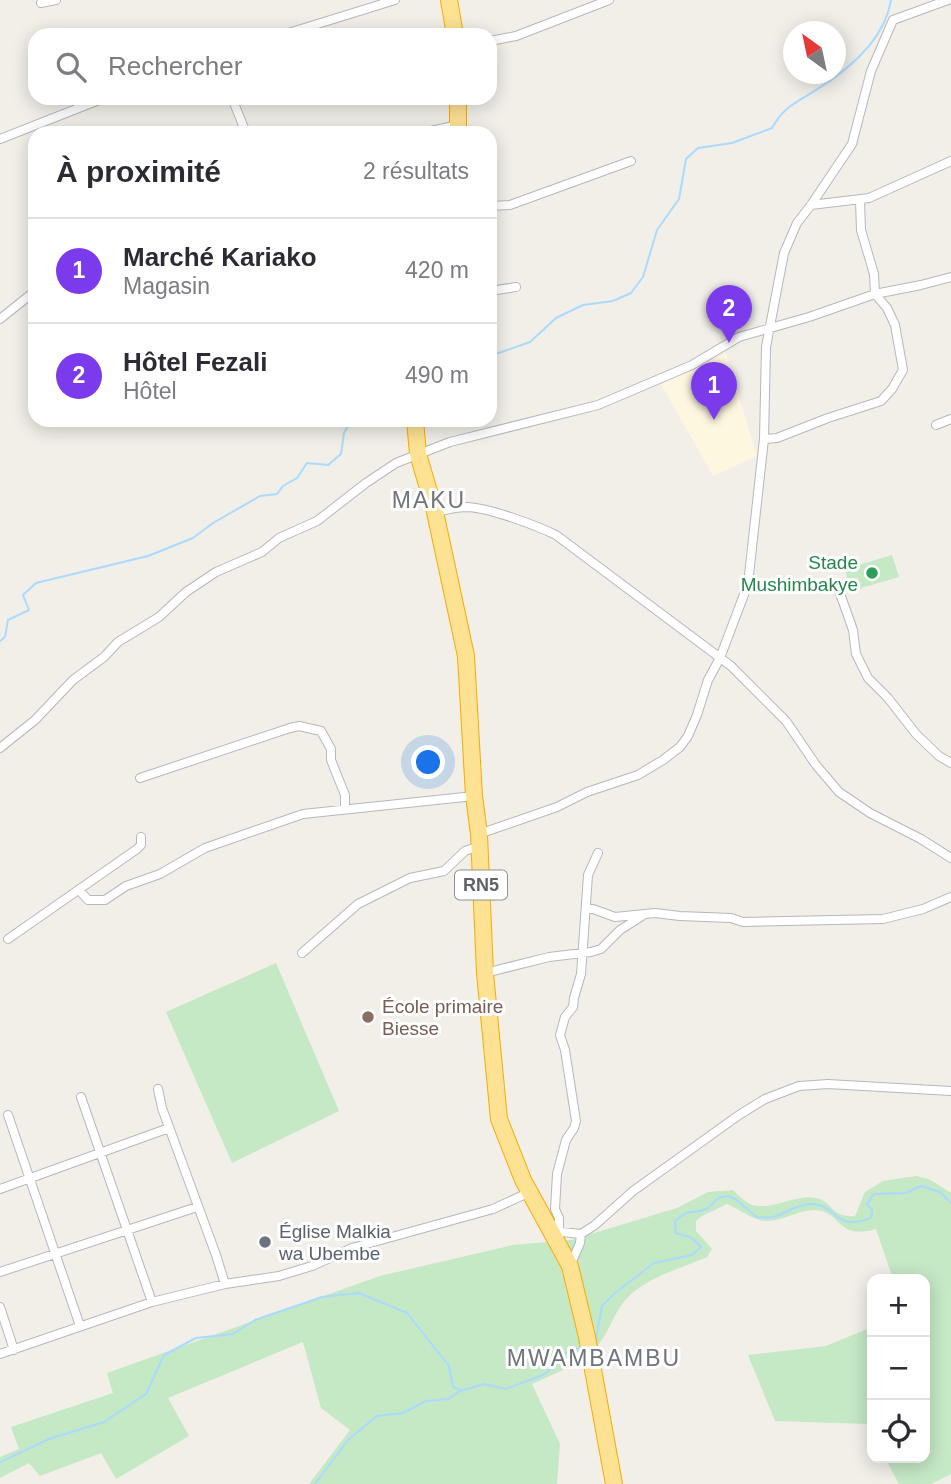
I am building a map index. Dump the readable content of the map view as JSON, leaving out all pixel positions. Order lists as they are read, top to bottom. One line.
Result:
{"streets":{"highway":["RN5"]},"districts":["MAKU","MWAMBAMBU"],"places":["Stade Mushimbakye","École primaire Biesse","Église Malkia wa Ubembe"],"north":"top left","page":{"search":"Rechercher","heading":["À proximité","2 résultats"],"list":[{"mark":"1","name":"Marché Kariako","note":"Magasin","value":"420 m"},{"mark":"2","name":"Hôtel Fezali","note":"Hôtel","value":"490 m"}],"pins":["2","1"],"map_buttons":["+","−"]}}
